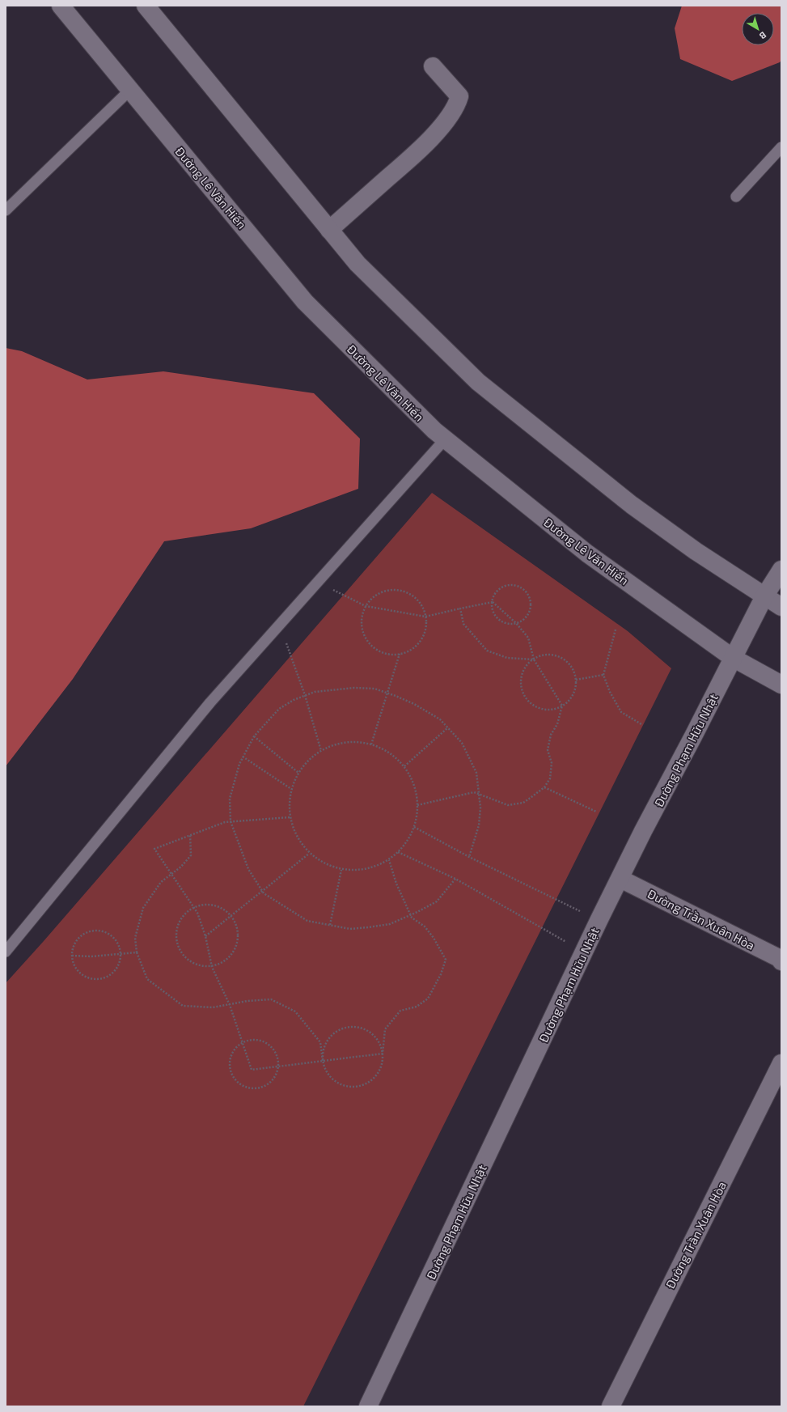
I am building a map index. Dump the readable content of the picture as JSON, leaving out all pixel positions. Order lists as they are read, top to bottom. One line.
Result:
{"streets":{"main road":["Đường Lê Văn Hiến","Đường Phạm Hữu Nhật","Đường Trần Xuân Hòa"]},"crossings":[["Đường Lê Văn Hiến","Đường Phạm Hữu Nhật"],["Đường Phạm Hữu Nhật","Đường Trần Xuân Hòa"]],"north":"bottom right"}
